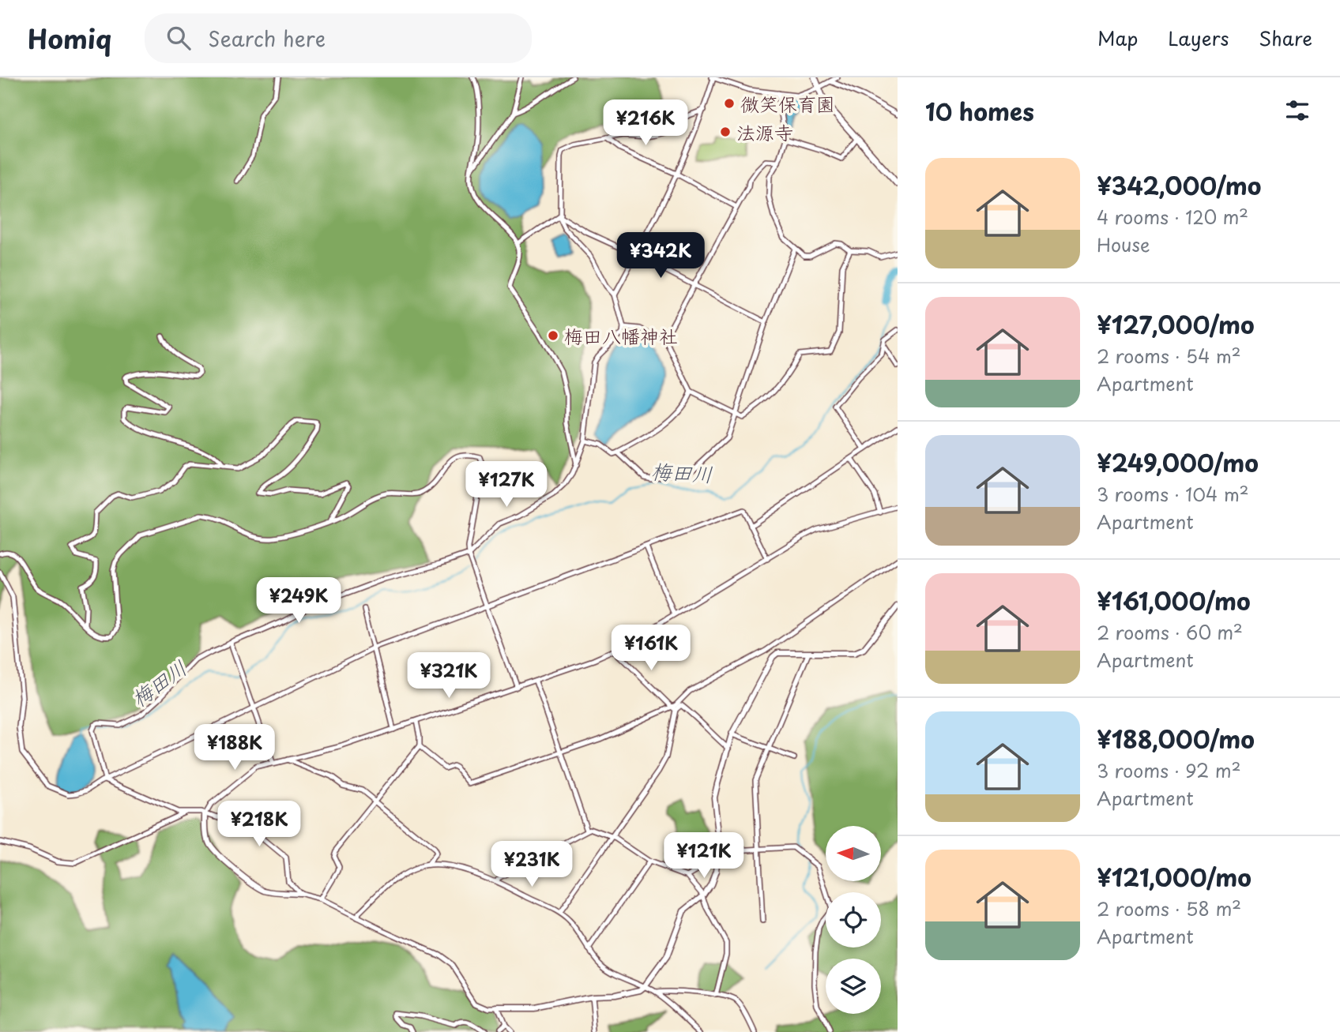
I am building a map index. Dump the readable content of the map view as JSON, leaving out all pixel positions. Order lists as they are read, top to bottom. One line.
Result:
{"water":["梅田川"],"places":["微笑保育園","法源寺","梅田八幡神社"],"north":"left","page":{"header":"Homiq","search":"Search here","nav":["Map","Layers","Share"],"heading":"10 homes","price":["¥216K","¥342K","¥127K","¥249K","¥161K","¥321K","¥188K","¥218K","¥121K","¥231K"],"list":[{"name":"¥342,000/mo","note":"4 rooms · 120 m² · House"},{"name":"¥127,000/mo","note":"2 rooms · 54 m² · Apartment"},{"name":"¥249,000/mo","note":"3 rooms · 104 m² · Apartment"},{"name":"¥161,000/mo","note":"2 rooms · 60 m² · Apartment"},{"name":"¥188,000/mo","note":"3 rooms · 92 m² · Apartment"},{"name":"¥121,000/mo","note":"2 rooms · 58 m² · Apartment"}]}}
